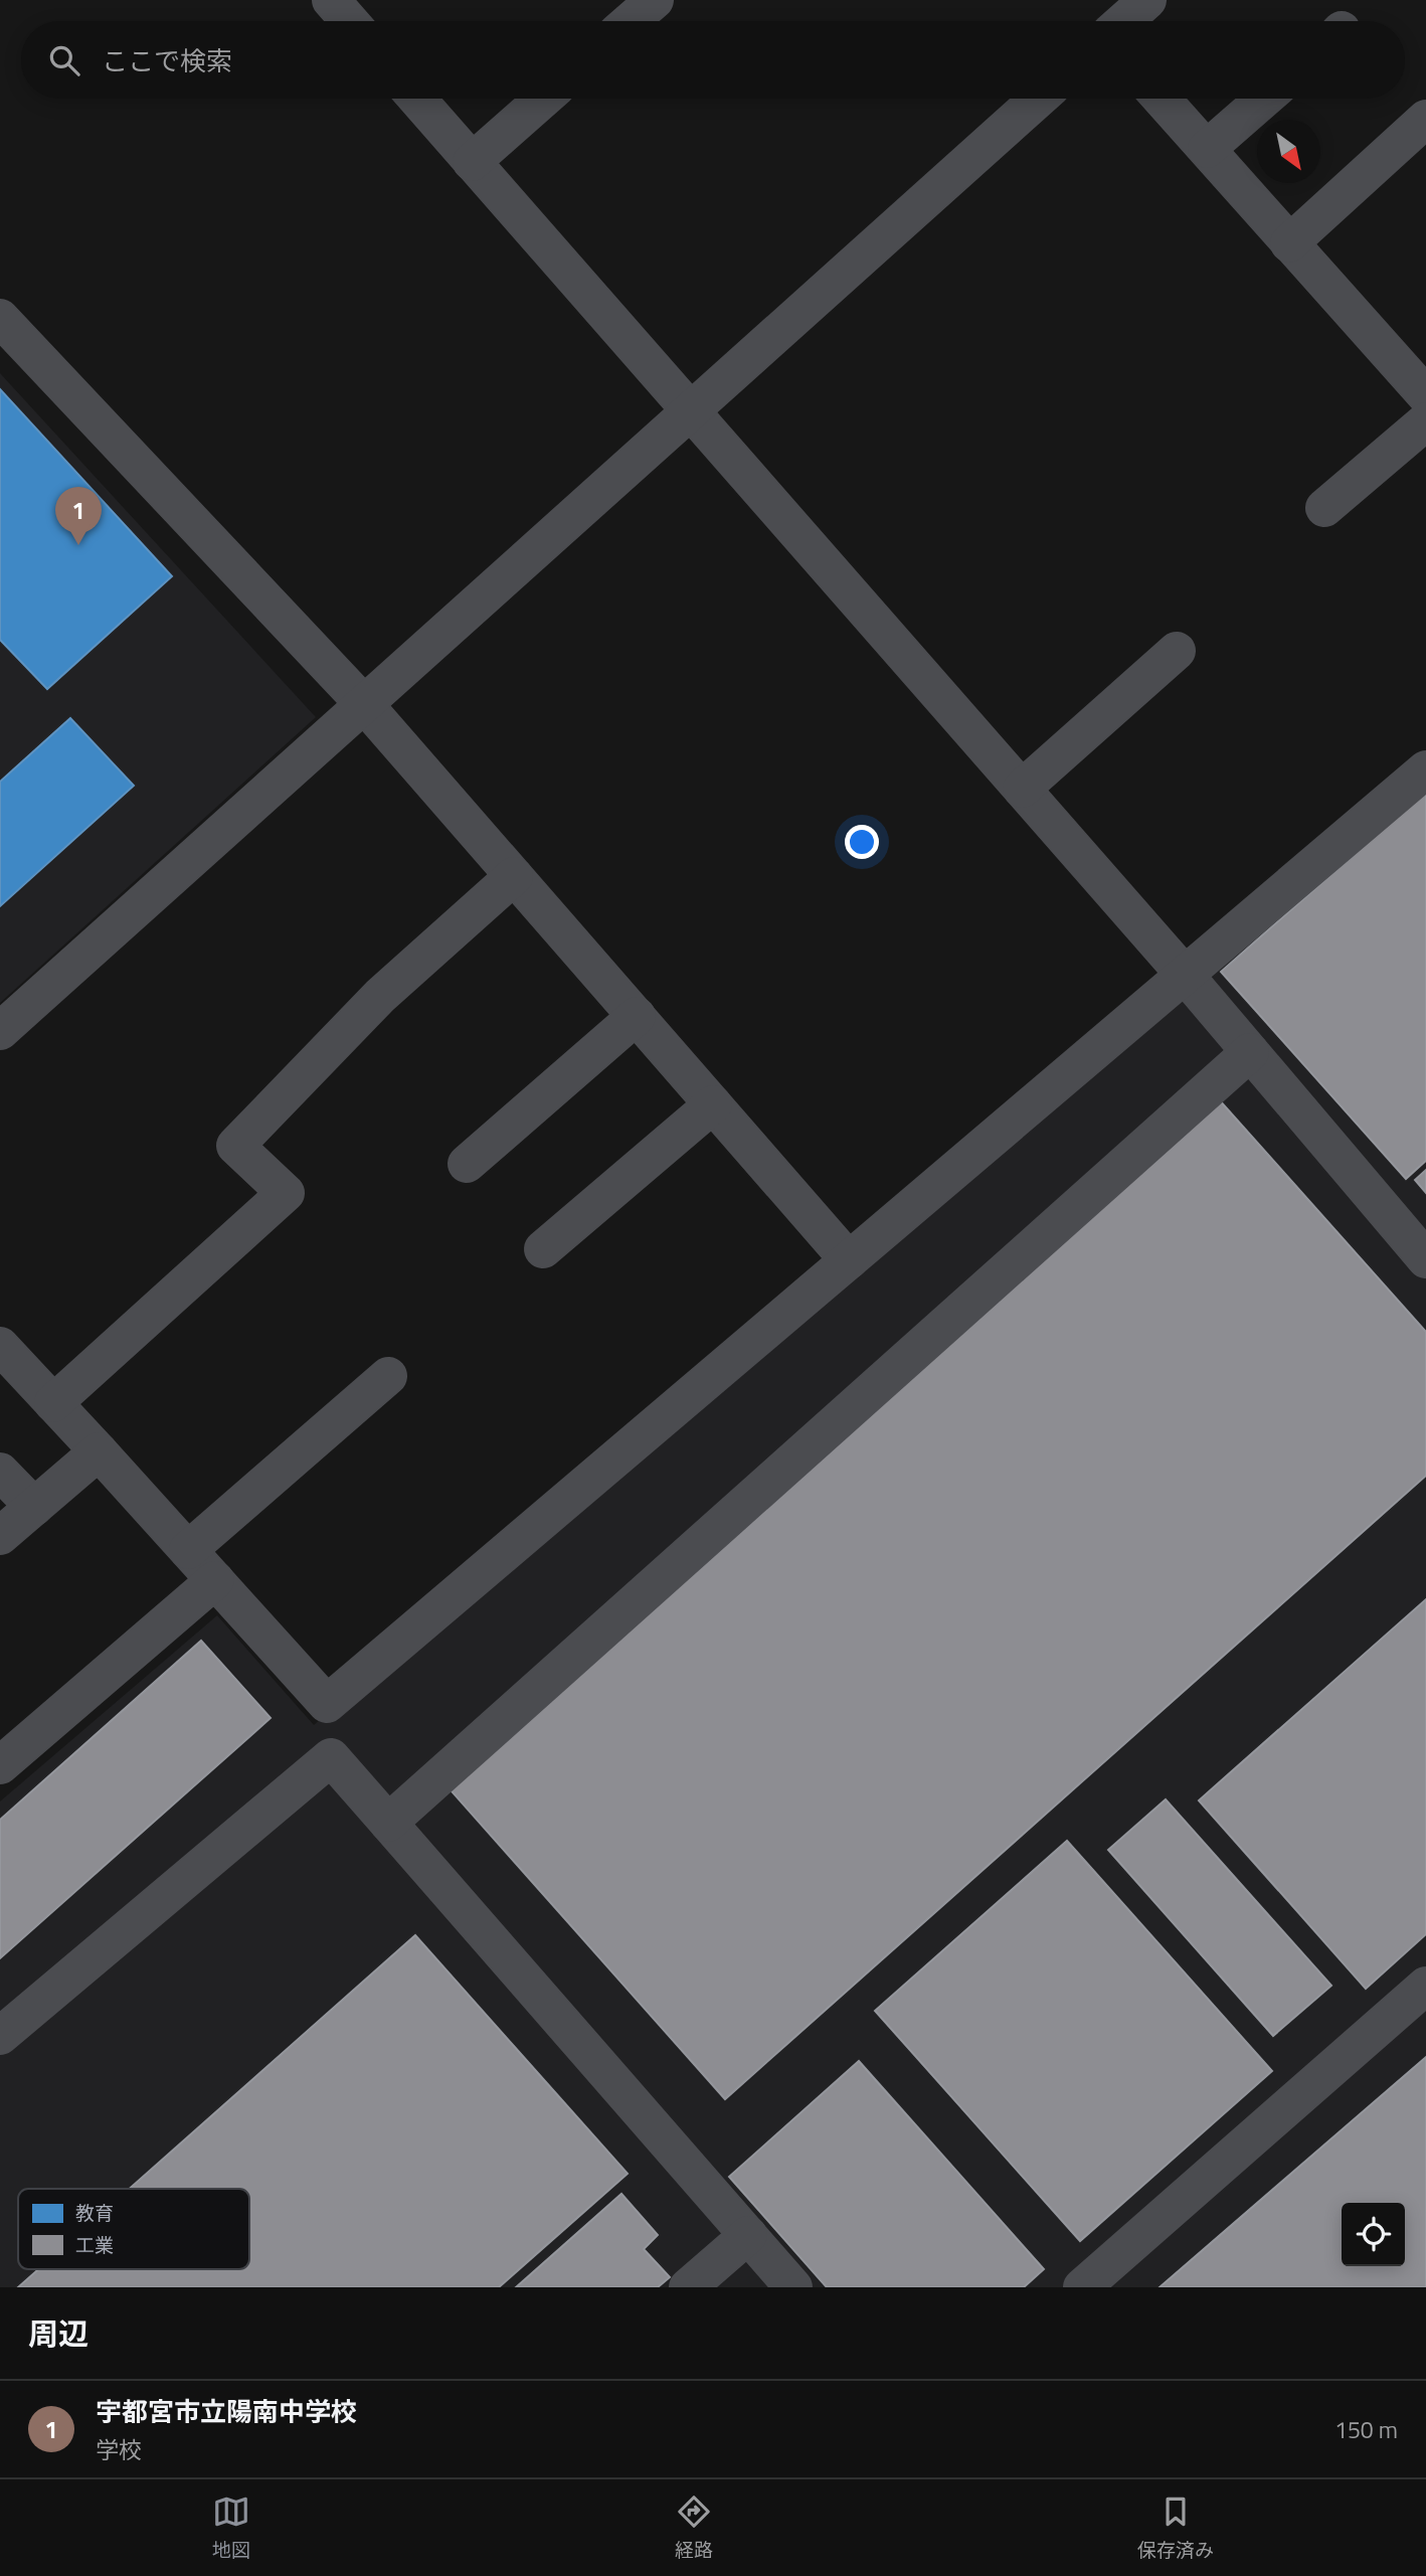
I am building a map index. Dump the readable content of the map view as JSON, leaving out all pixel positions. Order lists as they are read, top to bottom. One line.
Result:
{"legend":["教育","工業"],"north":"bottom right","page":{"search":"ここで検索","pins":"1","heading":"周辺","list":[{"mark":"1","name":"宇都宮市立陽南中学校","note":"学校","value":"150 m"}],"nav":["地図","経路","保存済み"]}}
